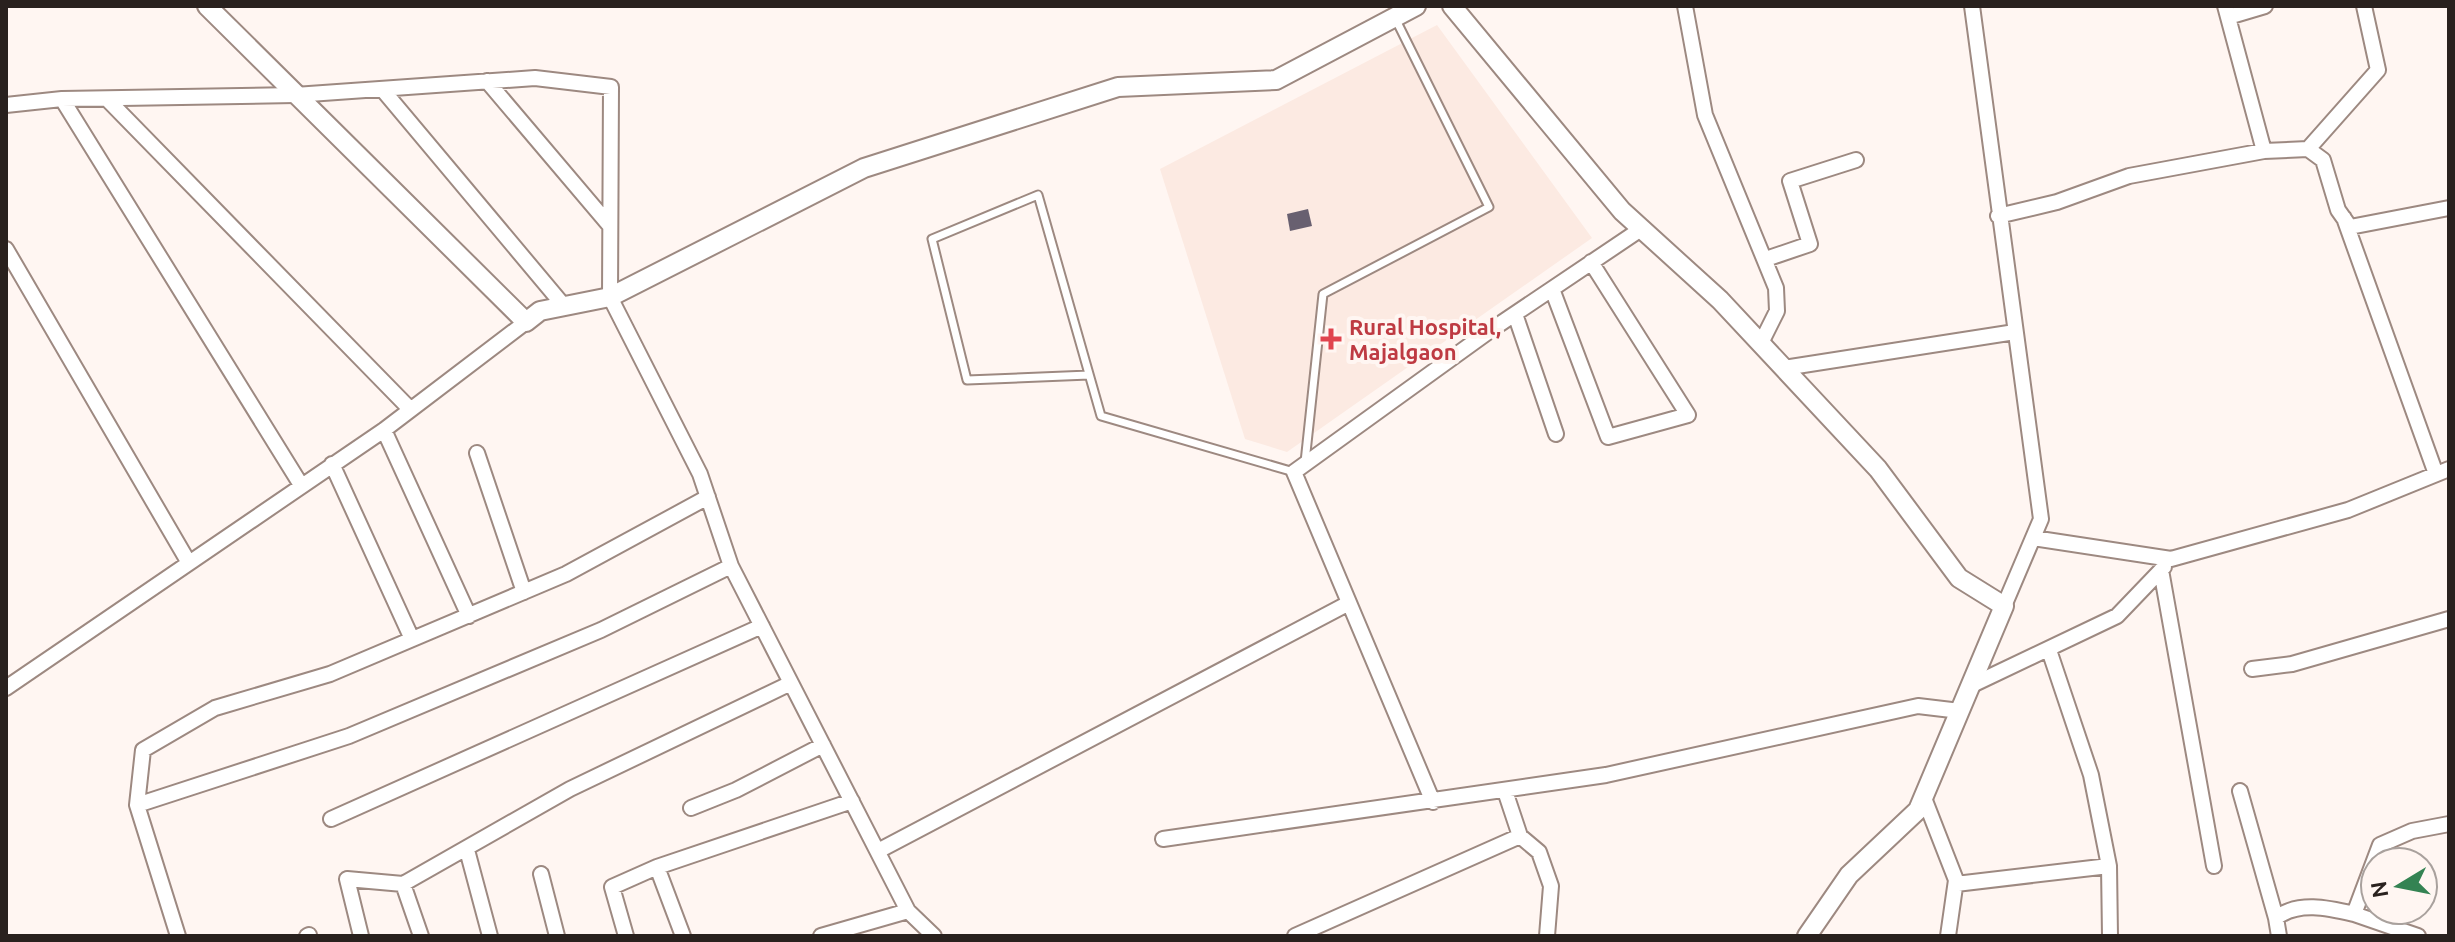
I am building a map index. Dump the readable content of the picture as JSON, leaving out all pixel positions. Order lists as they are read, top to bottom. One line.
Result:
{"places":{"health":["Rural Hospital, Majalgaon"]},"north":"left"}
